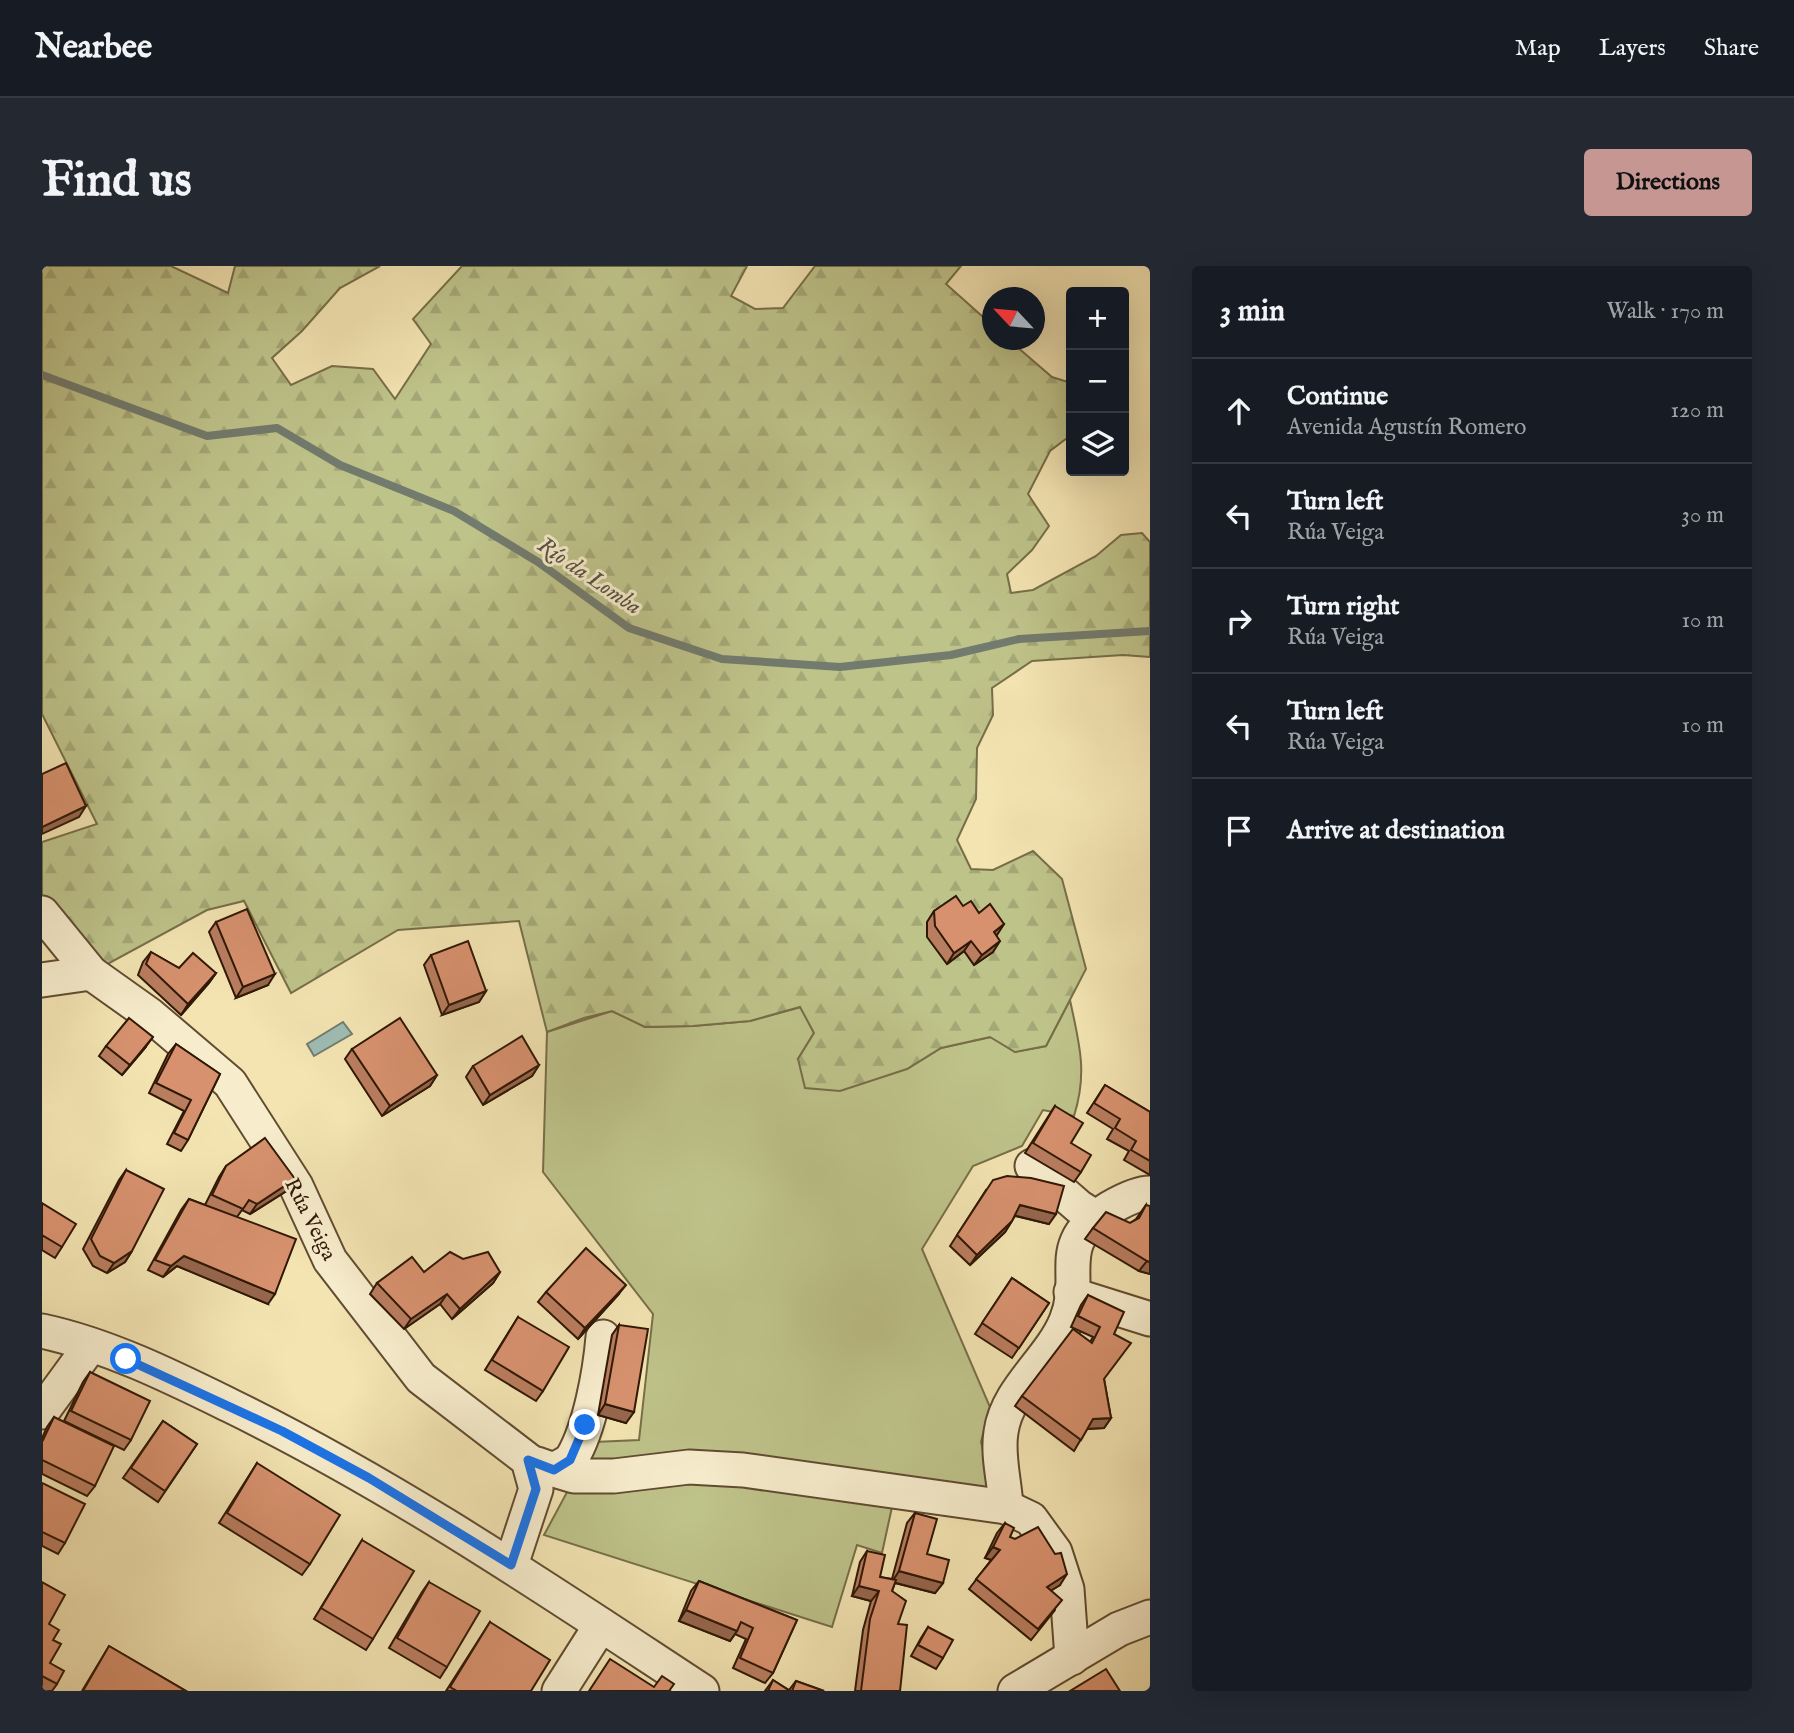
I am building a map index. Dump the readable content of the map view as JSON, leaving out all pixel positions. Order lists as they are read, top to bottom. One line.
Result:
{"streets":{"street":["Rúa Veiga"]},"water":["Río da Lomba"],"north":"top left","page":{"header":"Nearbee","nav":["Map","Layers","Share"],"buttons":"Directions","title":"Find us","heading":["3 min","Walk · 170 m"],"map_buttons":["+","−"],"list":[["Continue","Avenida Agustín Romero","120 m"],["Turn left","Rúa Veiga","30 m"],["Turn right","Rúa Veiga","10 m"],["Turn left","Rúa Veiga","10 m"],"Arrive at destination"]}}
